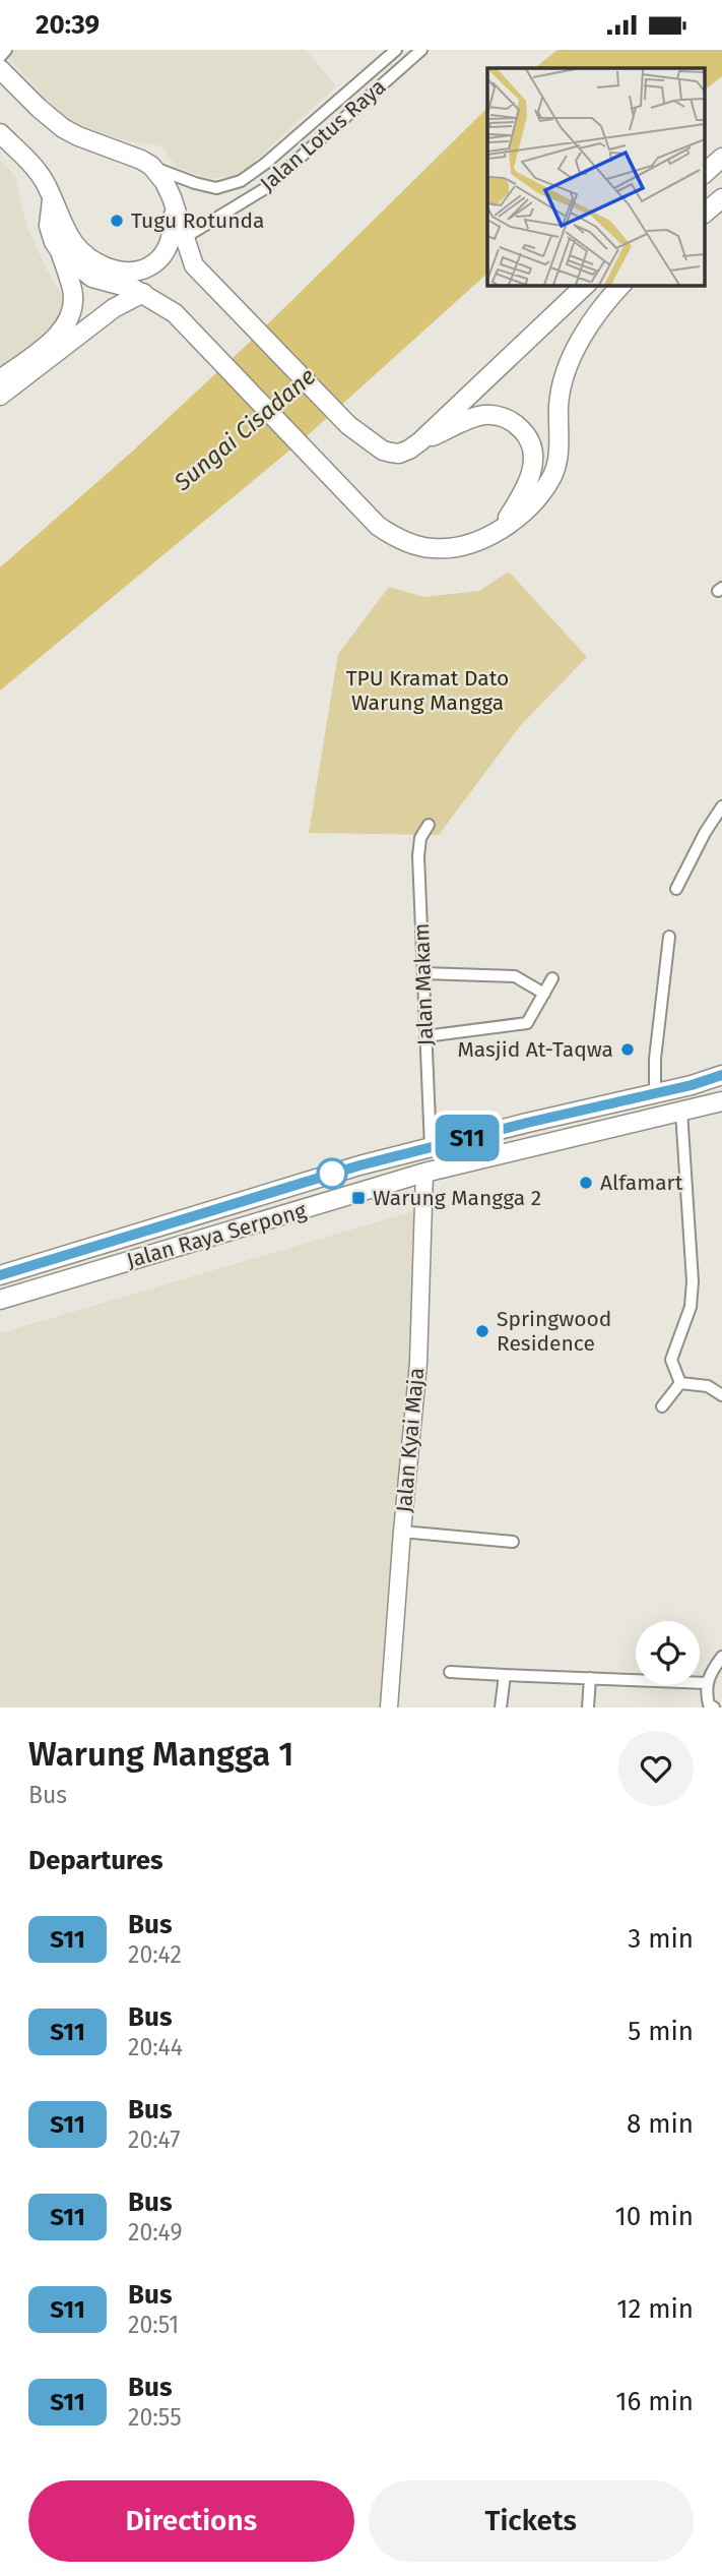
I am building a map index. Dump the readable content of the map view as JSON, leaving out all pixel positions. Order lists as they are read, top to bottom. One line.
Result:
{"streets":{"main road":["Jalan Raya Serpong","Jalan Kyai Maja"],"street":["Jalan Lotus Raya","Jalan Makam"]},"crossings":[["Jalan Raya Serpong","Jalan Kyai Maja"]],"water":["Sungai Cisadane"],"parks":["TPU Kramat Dato Warung Mangga"],"places":{"other":["Tugu Rotunda","Masjid At-Taqwa","Alfamart","Springwood Residence"],"transit":["Warung Mangga 2"]},"lines":["bus line S11"],"page":{"status":"20:39","on_map":"S11","heading":[["Warung Mangga 1","Bus"],"Departures"],"list":[{"mark":"S11","name":"Bus","note":"20:42","value":"3 min"},{"mark":"S11","name":"Bus","note":"20:44","value":"5 min"},{"mark":"S11","name":"Bus","note":"20:47","value":"8 min"},{"mark":"S11","name":"Bus","note":"20:49","value":"10 min"},{"mark":"S11","name":"Bus","note":"20:51","value":"12 min"},{"mark":"S11","name":"Bus","note":"20:55","value":"16 min"}],"buttons":["Directions","Tickets"]}}
